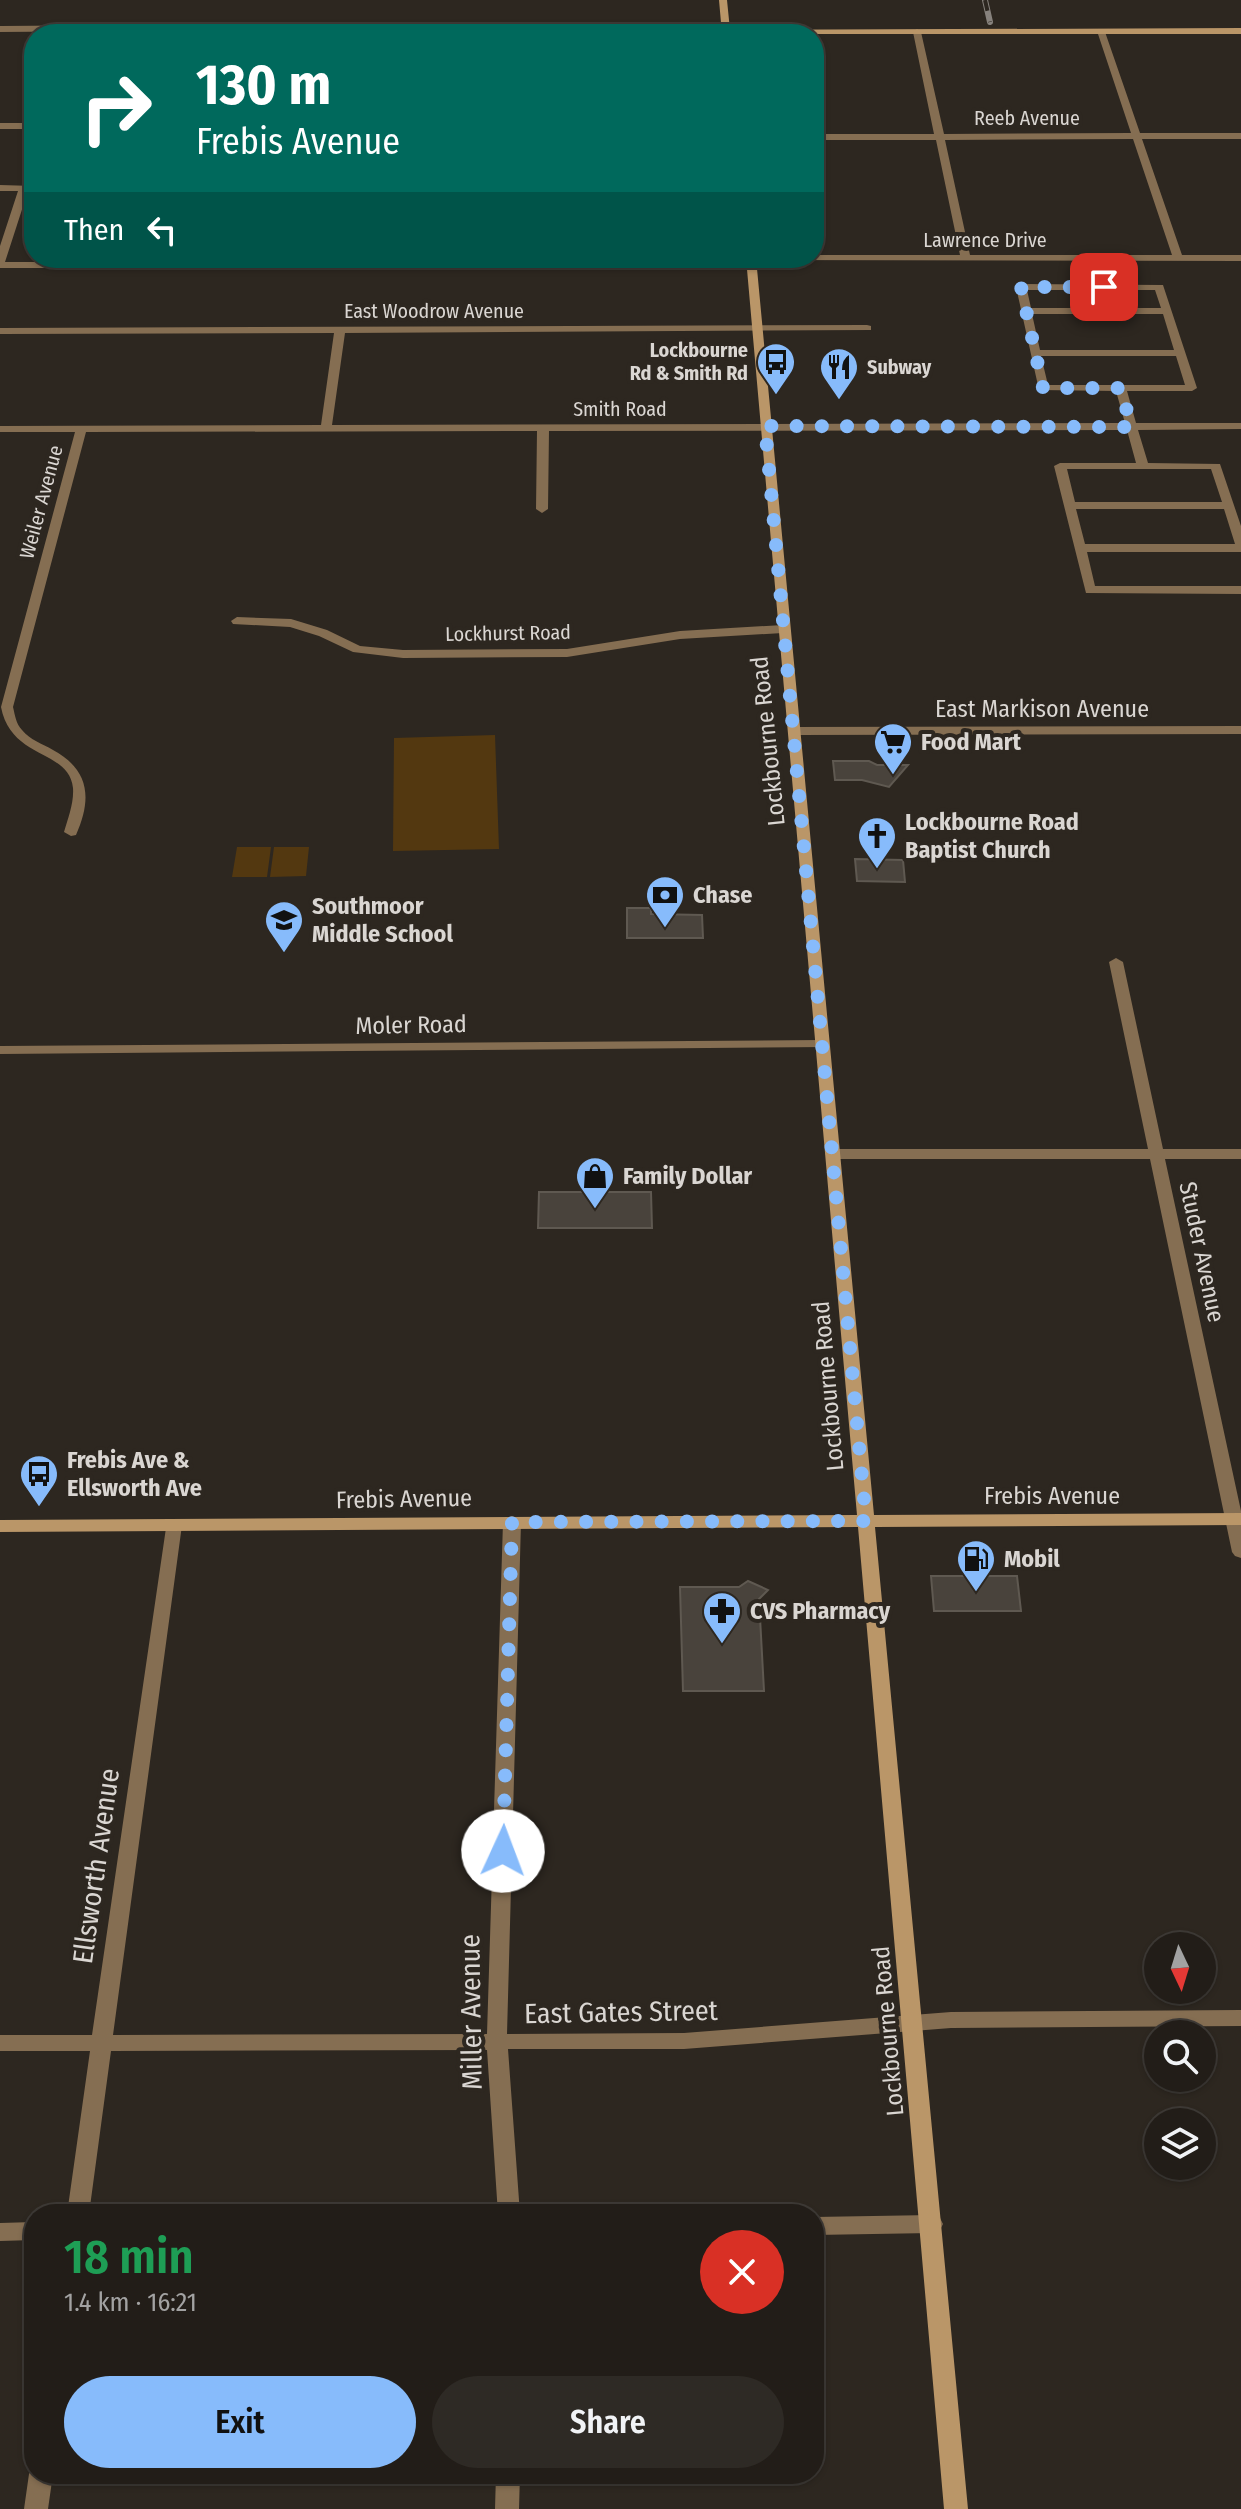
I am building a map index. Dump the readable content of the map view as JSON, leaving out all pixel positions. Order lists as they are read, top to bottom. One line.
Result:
{"streets":{"main road":["Lockbourne Road","Frebis Avenue"],"street":["Reeb Avenue","Lawrence Drive","East Woodrow Avenue","Smith Road","Weiler Avenue","Lockhurst Road","East Markison Avenue","Moler Road","Studer Avenue","Ellsworth Avenue","Miller Avenue","East Gates Street"]},"crossings":[["East Woodrow Avenue","Lockbourne Road"],["Smith Road","Weiler Avenue"],["Smith Road","Lockbourne Road"],["Lockhurst Road","Lockbourne Road"],["East Markison Avenue","Lockbourne Road"],["Lockbourne Road","Moler Road"],["Lockbourne Road","Frebis Avenue"],["Lockbourne Road","East Gates Street"],["Studer Avenue","Frebis Avenue"],["Frebis Avenue","Ellsworth Avenue"],["Frebis Avenue","Miller Avenue"],["Ellsworth Avenue","East Gates Street"],["Miller Avenue","East Gates Street"]],"places":{"bus stop":["Lockbourne Rd & Smith Rd","Frebis Ave & Ellsworth Ave"],"restaurant":["Subway"],"supermarket":["Food Mart"],"church":["Lockbourne Road Baptist Church"],"bank":["Chase"],"school or university":["Southmoor Middle School"],"shop":["Family Dollar"],"fuel station":["Mobil"],"pharmacy":["CVS Pharmacy"]},"north":"bottom","page":{"turn":["130 m","Frebis Avenue"],"then":"Then","heading":["18 min","1.4 km · 16:21"],"buttons":["Exit","Share"]}}
